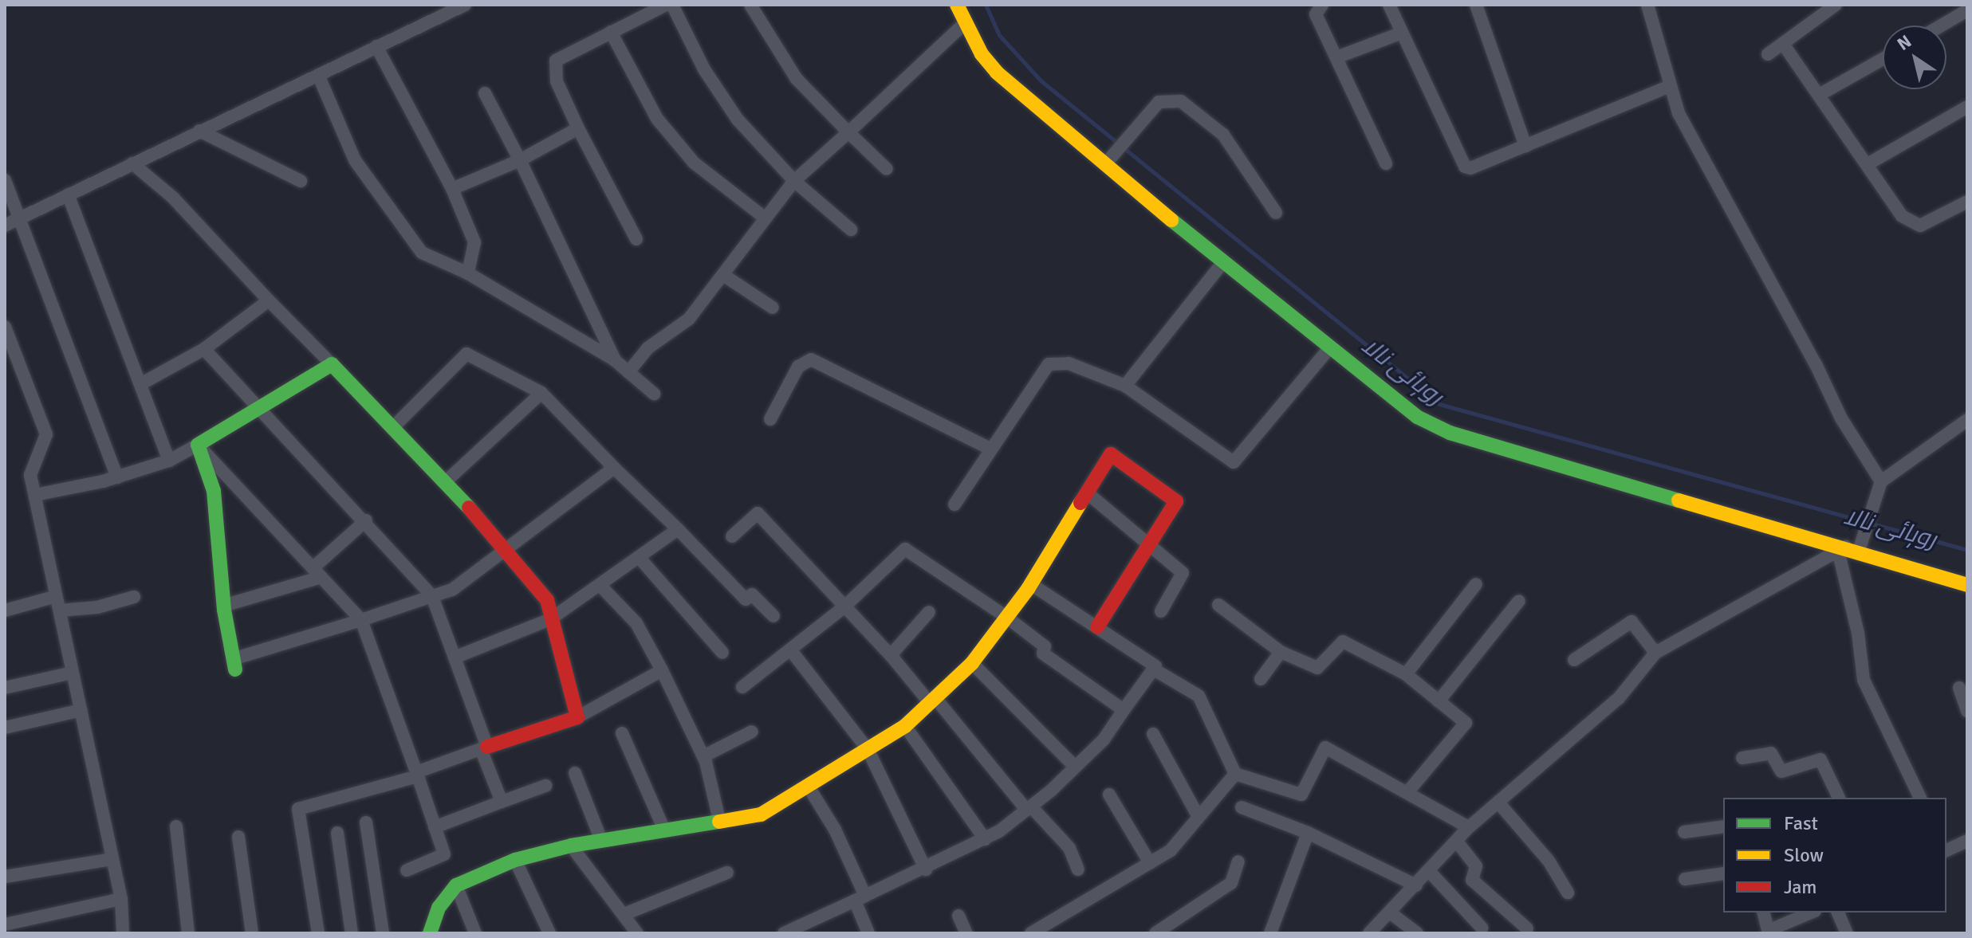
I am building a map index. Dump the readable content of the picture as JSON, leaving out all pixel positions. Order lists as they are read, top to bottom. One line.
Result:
{"water":["روہائی نالا"],"legend":["Fast","Slow","Jam"],"north":"top left"}
